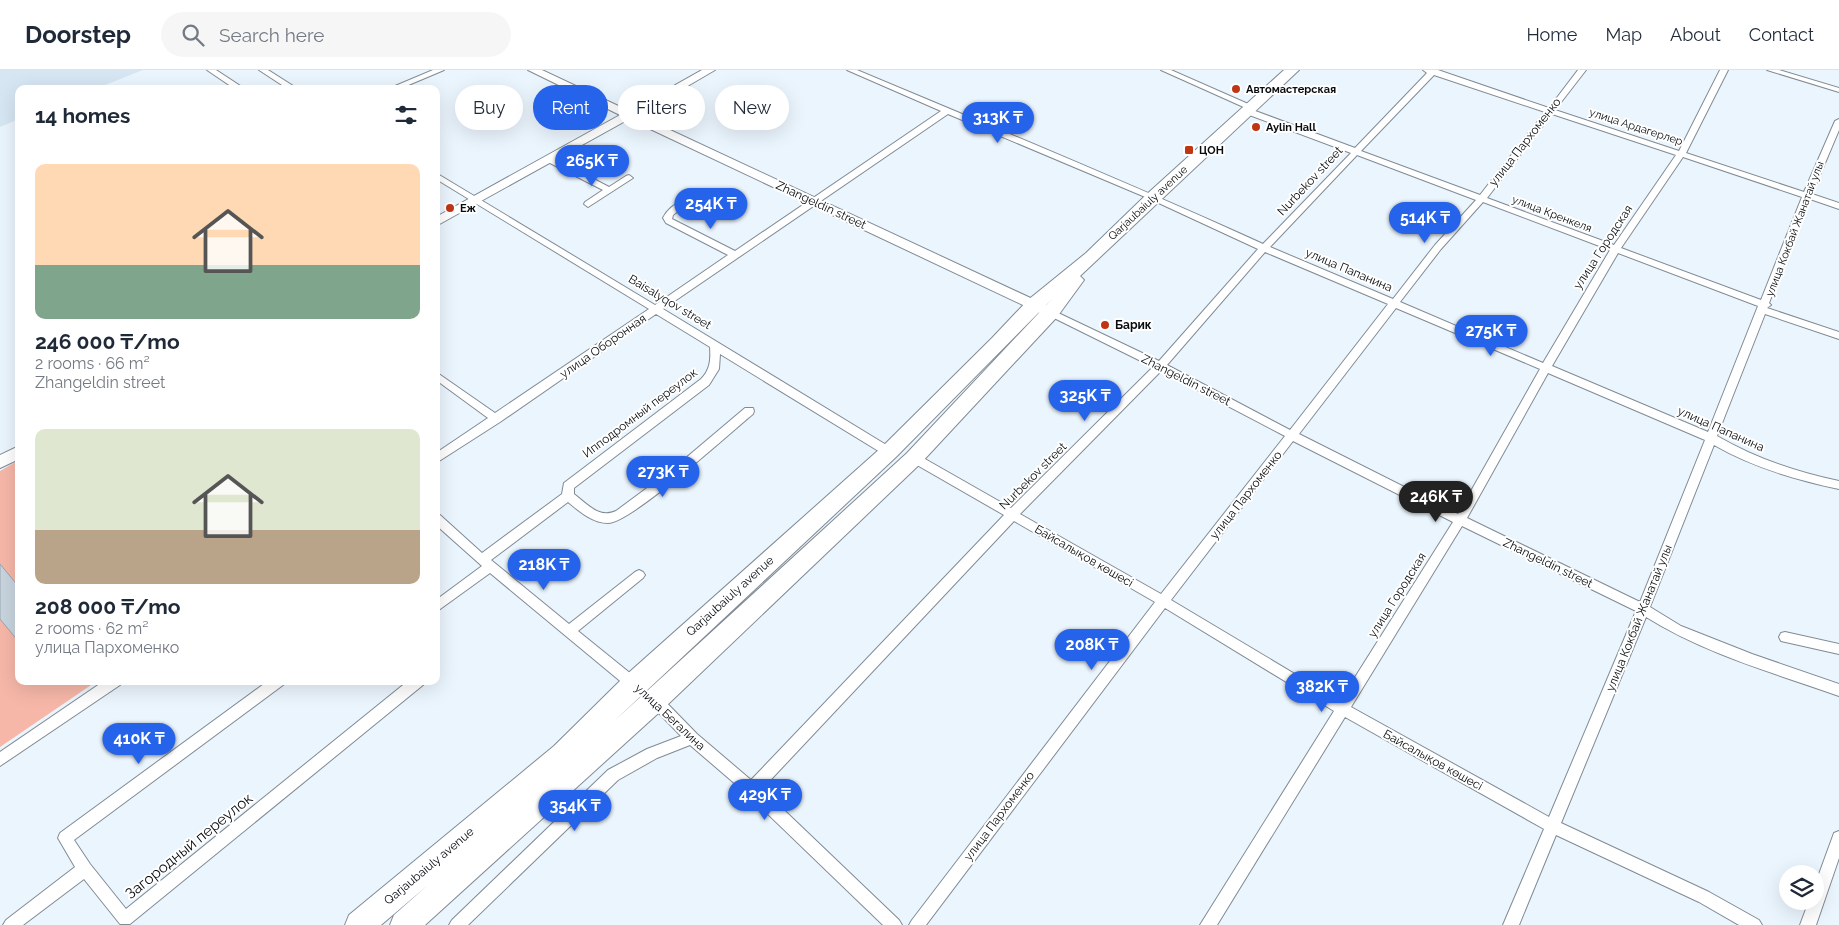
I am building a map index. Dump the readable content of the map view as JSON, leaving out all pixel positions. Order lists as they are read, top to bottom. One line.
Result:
{"streets":{"highway":["Qarjaubaiuly avenue"],"street":["улица Ардагерлер","улица Пархоменко","Nurbekov street","Zhangeldin street","улица Кренкеля","улица Кокбай Жанатай улы","улица Городская","улица Папанина","Baisalyqov street","улица Оборонная","Ипподромный переулок","Байсалықов көшесі","улица Бегалина","Загородный переулок"]},"crossings":[["улица Ардагерлер","улица Пархоменко"],["улица Ардагерлер","Nurbekov street"],["улица Ардагерлер","улица Кокбай Жанатай улы"],["улица Ардагерлер","улица Городская"],["улица Пархоменко","Zhangeldin street"],["улица Пархоменко","улица Кренкеля"],["улица Пархоменко","улица Папанина"],["улица Пархоменко","Байсалықов көшесі"],["Nurbekov street","Zhangeldin street"],["Nurbekov street","улица Кренкеля"],["Nurbekov street","улица Папанина"],["Nurbekov street","Байсалықов көшесі"],["Nurbekov street","улица Бегалина"],["Qarjaubaiuly avenue","Zhangeldin street"],["Qarjaubaiuly avenue","улица Кренкеля"],["Qarjaubaiuly avenue","улица Папанина"],["Qarjaubaiuly avenue","Baisalyqov street"],["Qarjaubaiuly avenue","Байсалықов көшесі"],["Qarjaubaiuly avenue","улица Бегалина"],["Zhangeldin street","улица Кокбай Жанатай улы"],["Zhangeldin street","улица Городская"],["Zhangeldin street","улица Оборонная"],["улица Кренкеля","улица Кокбай Жанатай улы"],["улица Кренкеля","улица Городская"],["улица Кокбай Жанатай улы","улица Папанина"],["улица Кокбай Жанатай улы","Байсалықов көшесі"],["улица Городская","улица Папанина"],["улица Городская","Байсалықов көшесі"],["улица Папанина","улица Оборонная"],["Baisalyqov street","улица Оборонная"],["Baisalyqov street","Ипподромный переулок"],["Ипподромный переулок","улица Бегалина"]],"places":{"other":["Автомастерская","Aylin Hall","Еж","Барик"],"transit":["ЦОН"]},"page":{"header":"Doorstep","search":"Search here","nav":["Home","Map","About","Contact"],"chip":["Buy","Rent","Filters","New"],"heading":"14 homes","price":["313K ₸","265K ₸","254K ₸","514K ₸","275K ₸","325K ₸","273K ₸","246K ₸","218K ₸","208K ₸","382K ₸","410K ₸","429K ₸","354K ₸"],"list":[{"name":"246 000 ₸/mo","note":"2 rooms · 66 m² · Zhangeldin street"},{"name":"208 000 ₸/mo","note":"2 rooms · 62 m² · улица Пархоменко"}]}}
